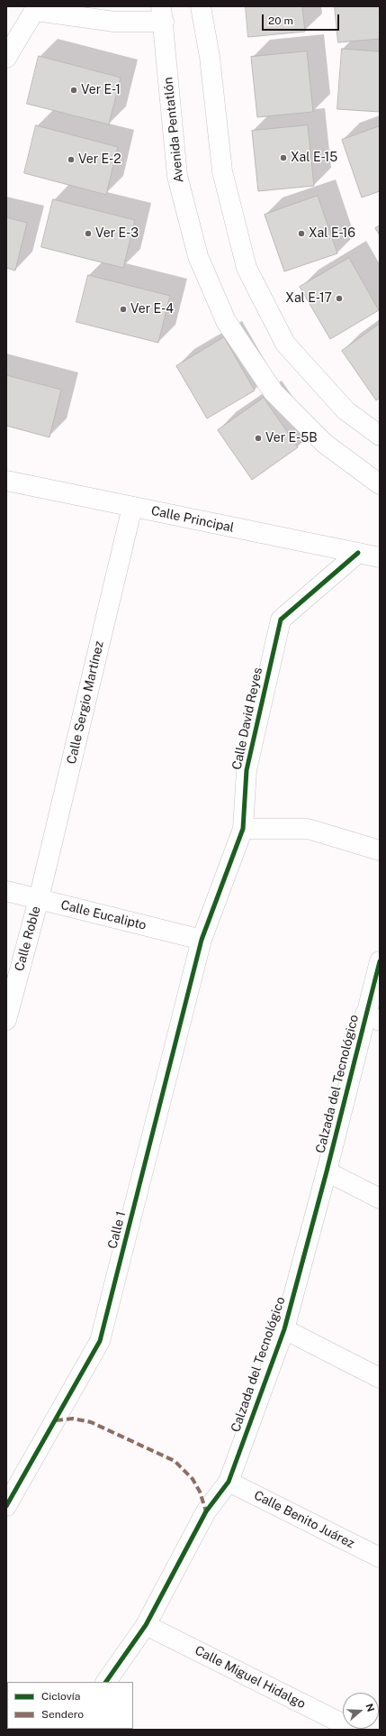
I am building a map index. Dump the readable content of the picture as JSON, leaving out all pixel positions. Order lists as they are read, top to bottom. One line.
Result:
{"streets":{"street":["Avenida Pentatlón","Calle Principal","Calle Sergio Martínez","Calle David Reyes","Calle Eucalipto","Calle Roble","Calzada del Tecnológico","Calle 1","Calle Benito Juárez","Calle Miguel Hidalgo"]},"crossings":[["Calle Principal","Calle Sergio Martínez"],["Calle Principal","Calle David Reyes"],["Calle Sergio Martínez","Calle Eucalipto"],["Calle Sergio Martínez","Calle Roble"],["Calle David Reyes","Calle Eucalipto"],["Calle David Reyes","Calle 1"],["Calle Eucalipto","Calle Roble"],["Calle Eucalipto","Calle 1"],["Calzada del Tecnológico","Calle Benito Juárez"],["Calzada del Tecnológico","Calle Miguel Hidalgo"]],"places":["Ver E-1","Xal E-15","Ver E-2","Ver E-3","Xal E-16","Xal E-17","Ver E-4","Ver E-5B"],"legend":["Ciclovía","Sendero"],"scale_bar":"20 m","north":"right"}
